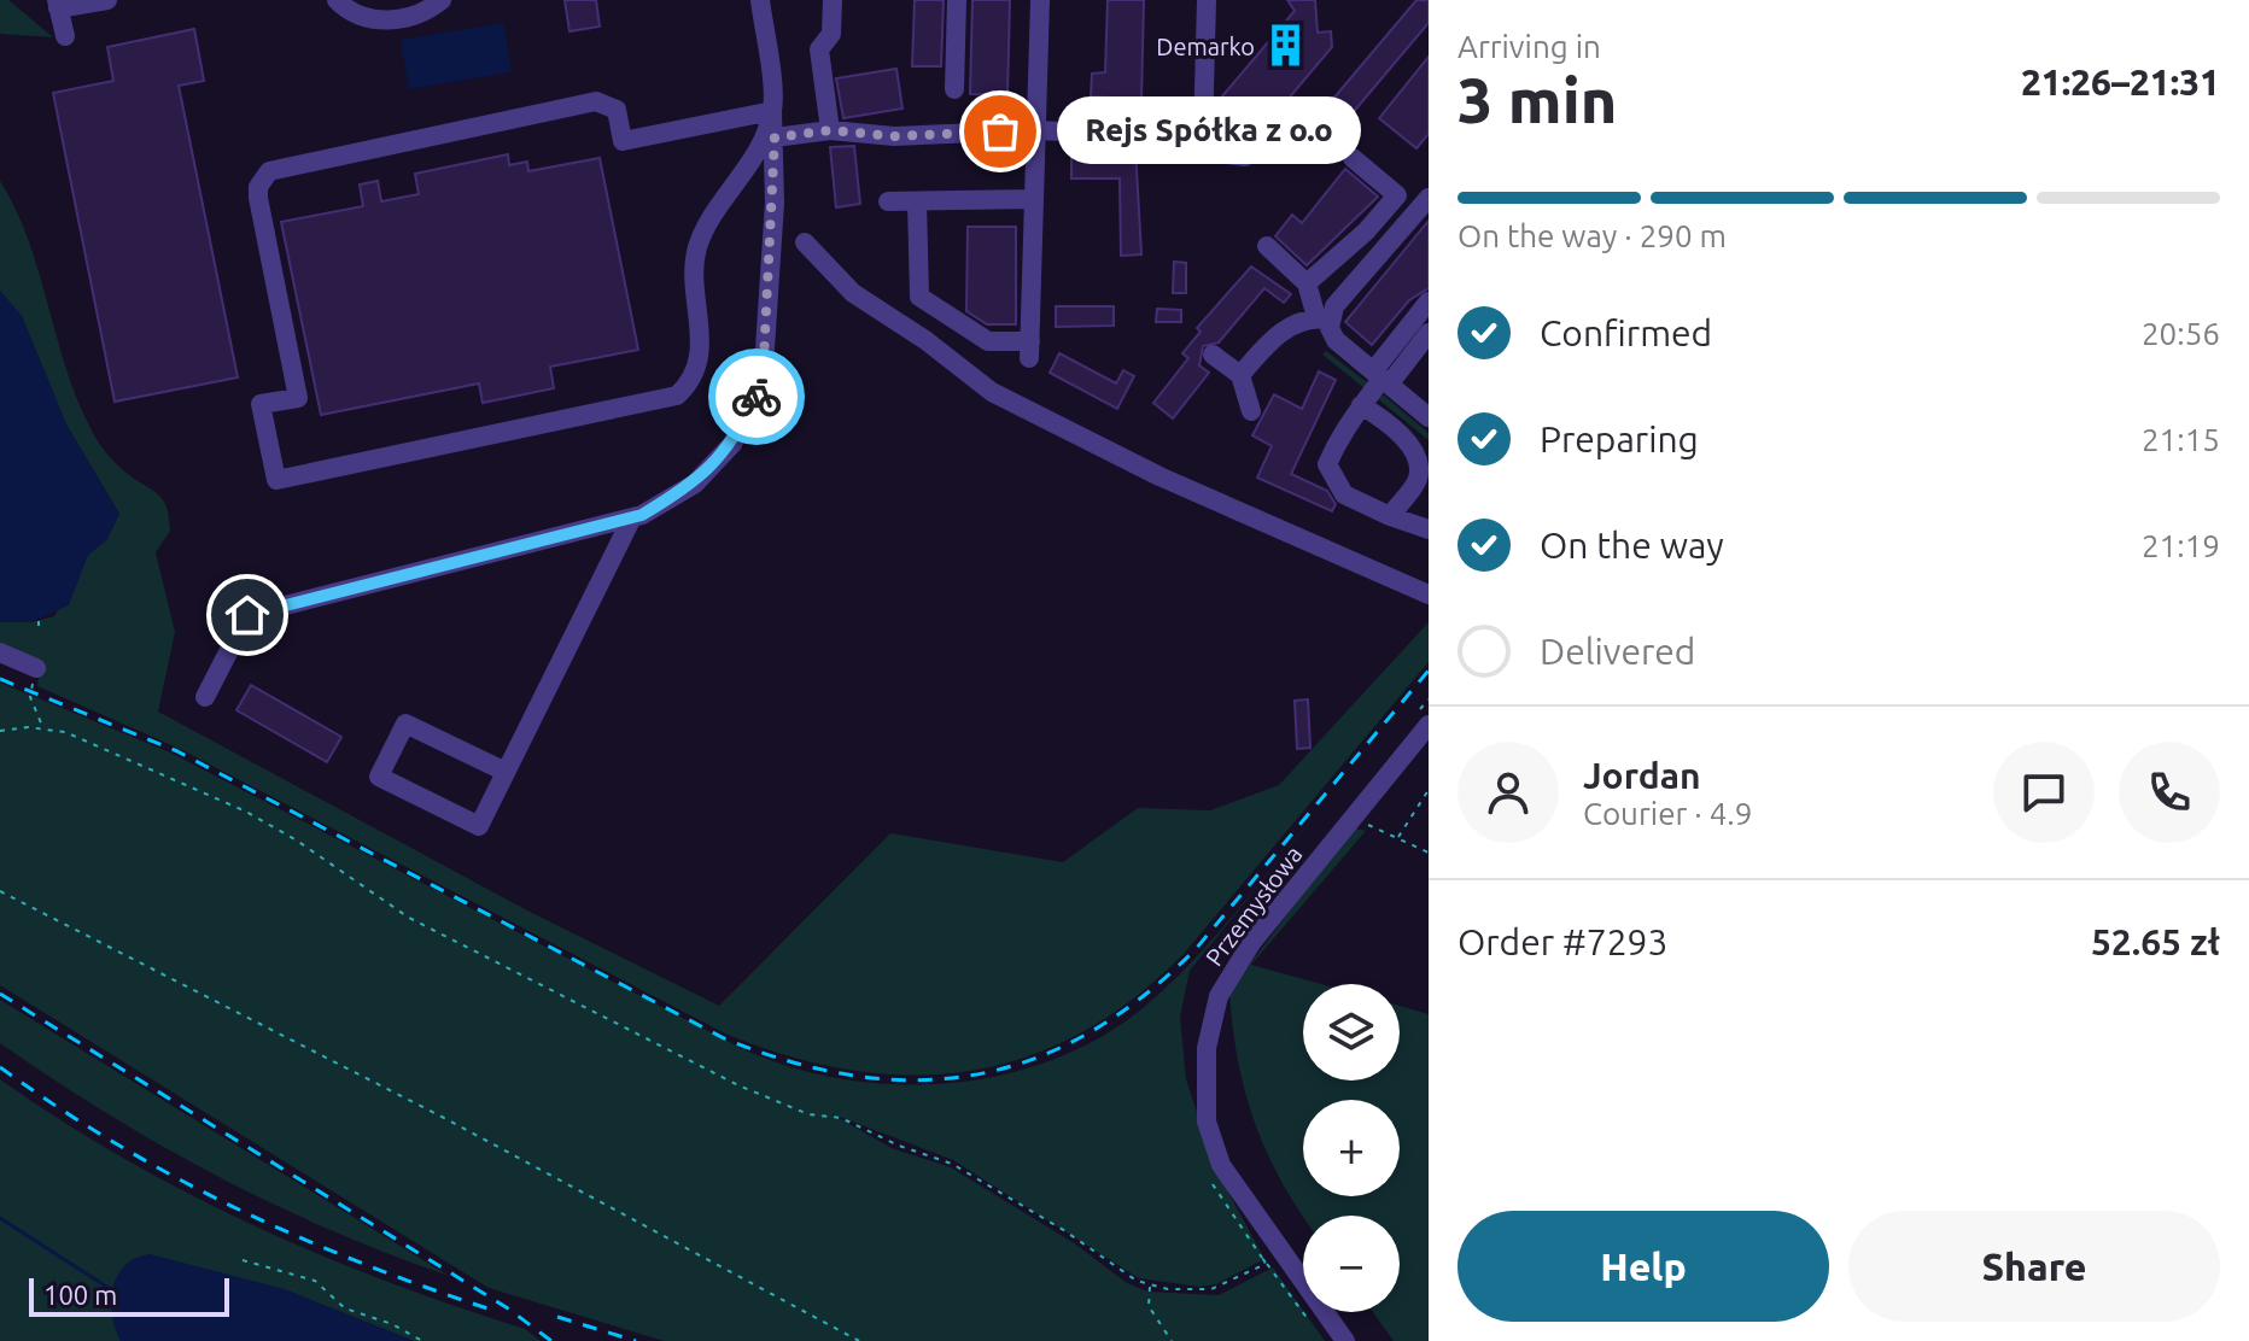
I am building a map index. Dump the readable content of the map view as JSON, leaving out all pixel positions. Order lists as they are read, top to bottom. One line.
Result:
{"streets":{"street":["Przemysłowa"]},"places":{"building":["Demarko"],"other":["Rejs Spółka z o.o"]},"scale_bar":"100 m","page":{"heading":["3 min","Arriving in","21:26–21:31"],"panel":["Jordan","Courier · 4.9","Order #7293","52.65 zł"],"bubble":"Rejs Spółka z o.o","bar":"On the way · 290 m","list":[["Confirmed","20:56"],["Preparing","21:15"],["On the way","21:19"],"Delivered"],"map_buttons":["+","−"],"buttons":["Help","Share"],"scale":"100 m"}}
